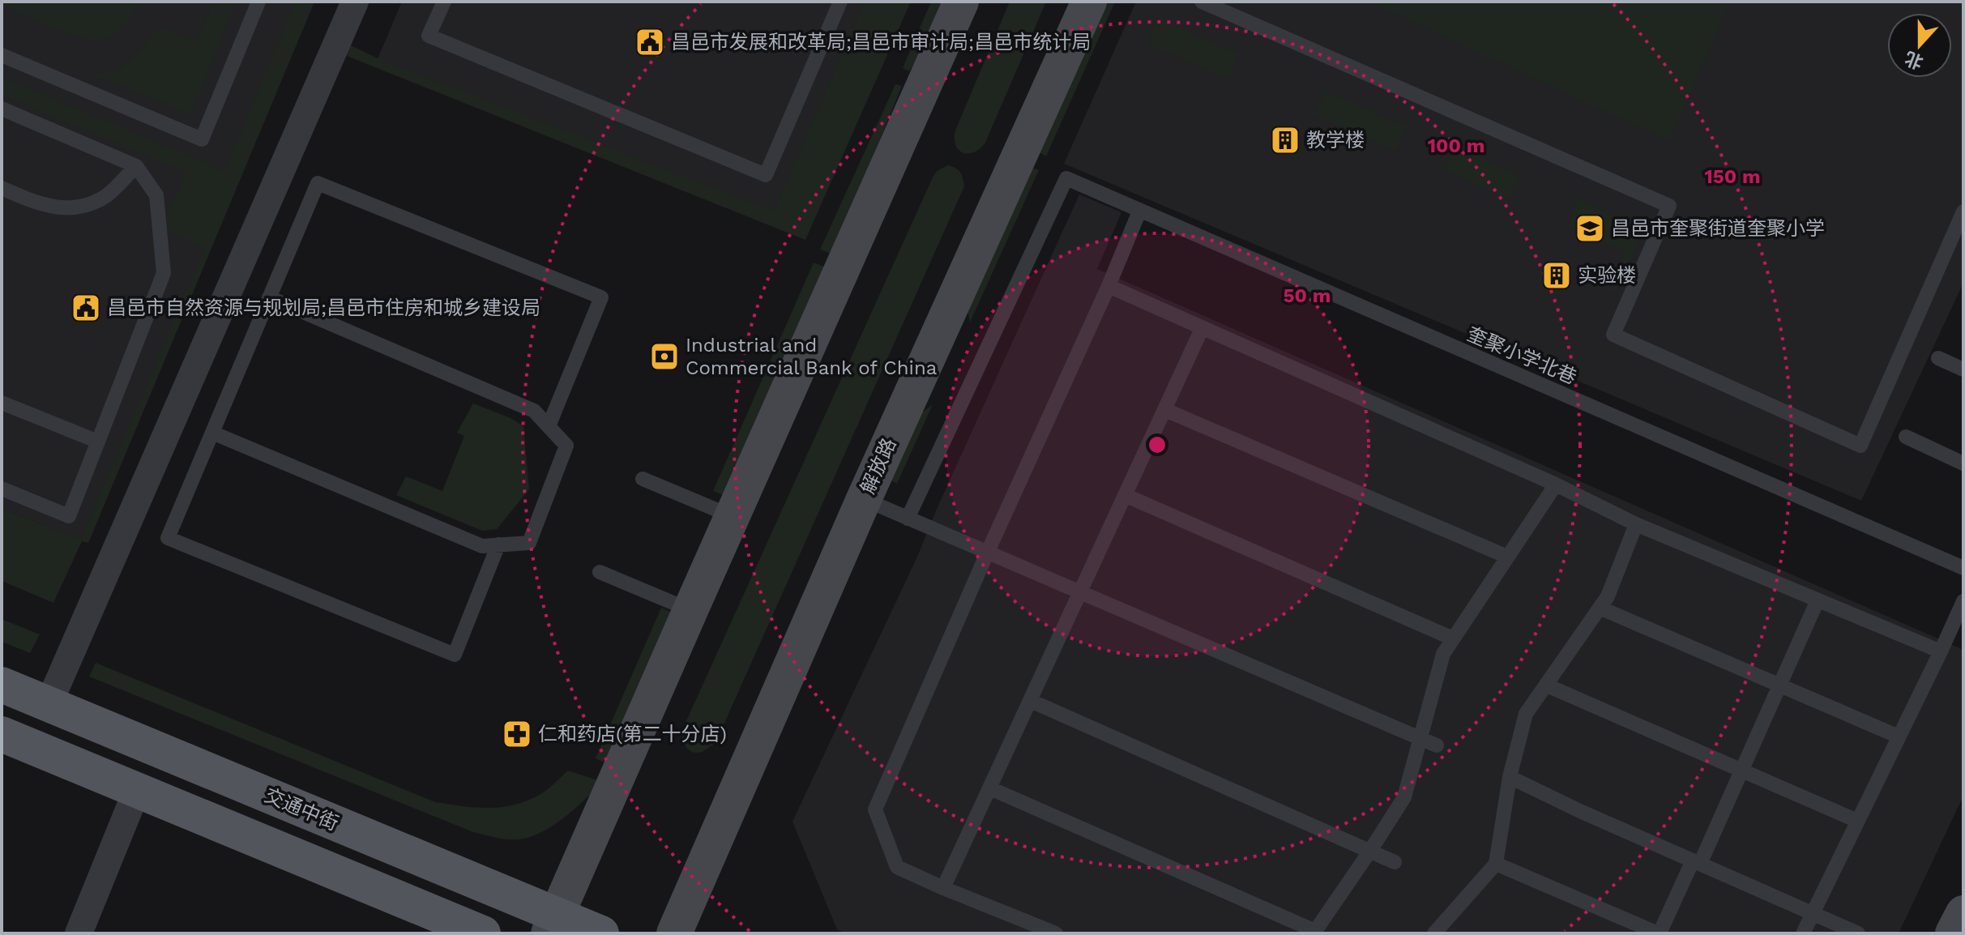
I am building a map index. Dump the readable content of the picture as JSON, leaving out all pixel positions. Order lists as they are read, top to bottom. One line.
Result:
{"streets":{"main road":["交通中街"],"street":["解放路"],"lane":["奎聚小学北巷"]},"places":{"public building":["昌邑市发展和改革局;昌邑市审计局;昌邑市统计局","昌邑市自然资源与规划局;昌邑市住房和城乡建设局"],"building":["教学楼","实验楼"],"school or university":["昌邑市奎聚街道奎聚小学"],"bank":["Industrial and Commercial Bank of China"],"pharmacy":["仁和药店(第二十分店)"]},"north":"bottom","rings":["100 m","150 m","50 m"]}
